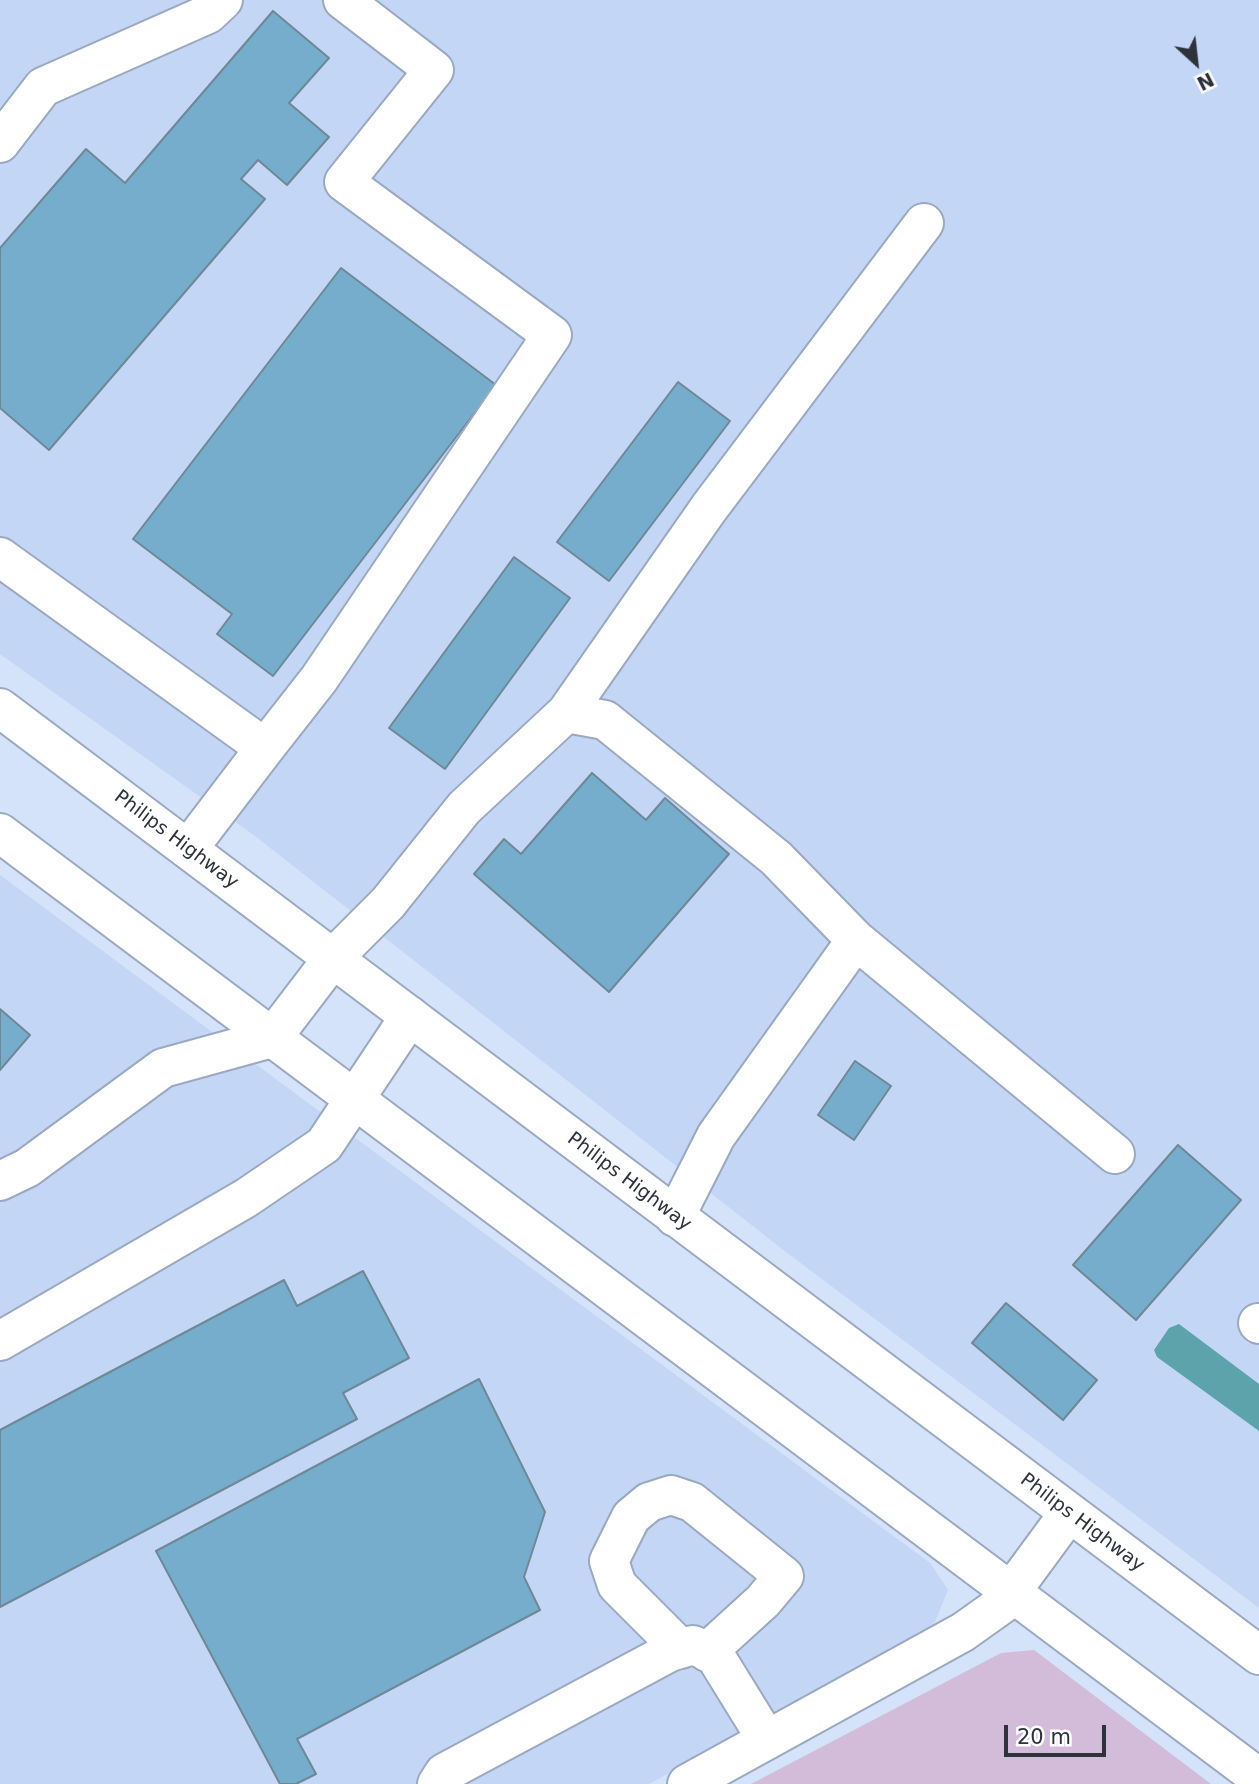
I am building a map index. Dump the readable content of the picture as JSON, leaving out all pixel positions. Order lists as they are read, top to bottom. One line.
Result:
{"streets":{"main road":["Philips Highway"]},"scale_bar":"20 m","north":"bottom right"}
